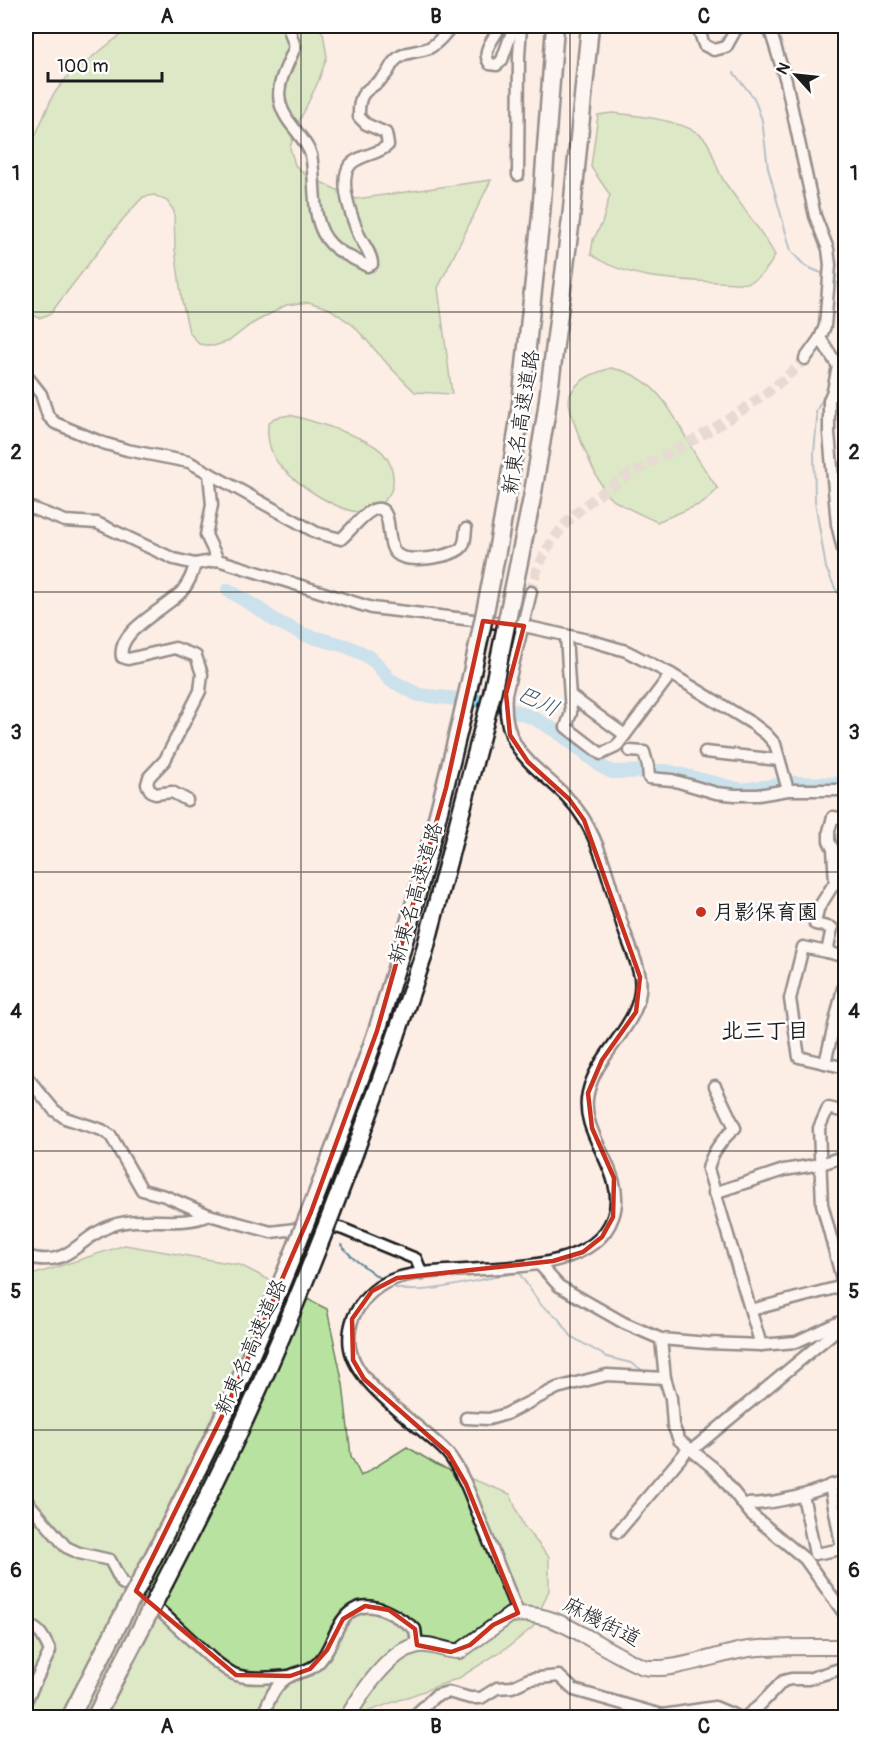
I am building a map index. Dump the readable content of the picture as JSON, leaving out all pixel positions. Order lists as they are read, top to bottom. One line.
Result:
{"streets":{"highway":["新東名高速道路"],"main road":["麻機街道"]},"districts":["北三丁目"],"water":["巴川"],"places":["月影保育園"],"scale_bar":"100 m","north":"top left","grid":{"columns":["A","B","C"],"rows":["1","2","3","4","5","6"]}}
